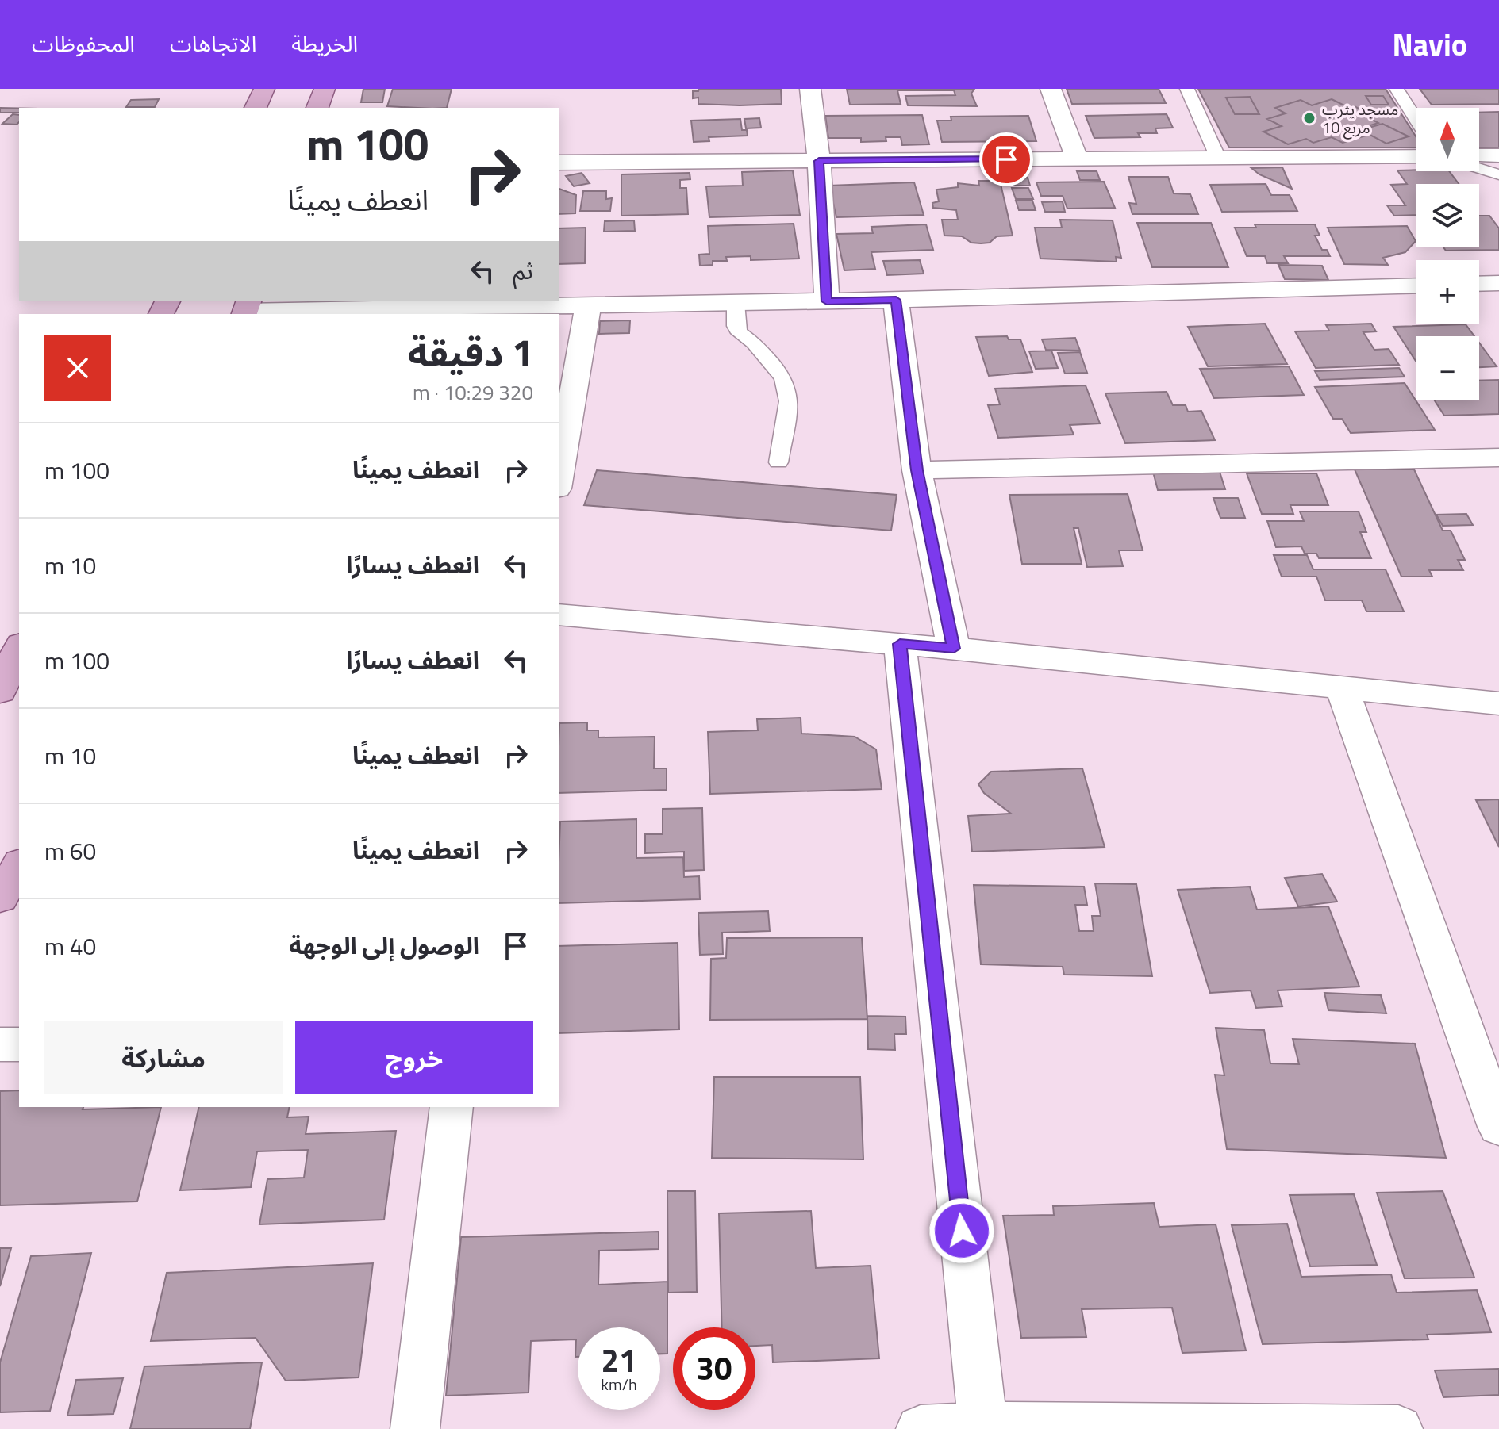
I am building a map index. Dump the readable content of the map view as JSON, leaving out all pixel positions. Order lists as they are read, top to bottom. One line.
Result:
{"places":["مسجد يثرب مربع 10"],"north":"top","page":{"header":"Navio","nav":["الخريطة","الاتجاهات","المحفوظات"],"map_buttons":["+","−"],"turn":["100 m","انعطف يمينًا"],"then":"ثم","heading":["1 دقيقة","320 m · 10:29"],"list":[{"name":"انعطف يمينًا","value":"100 m"},{"name":"انعطف يسارًا","value":"10 m"},{"name":"انعطف يسارًا","value":"100 m"},{"name":"انعطف يمينًا","value":"10 m"},{"name":"انعطف يمينًا","value":"60 m"},{"name":"الوصول إلى الوجهة","value":"40 m"}],"buttons":["خروج","مشاركة"],"speed":"21 km/h","limit":"30"}}
